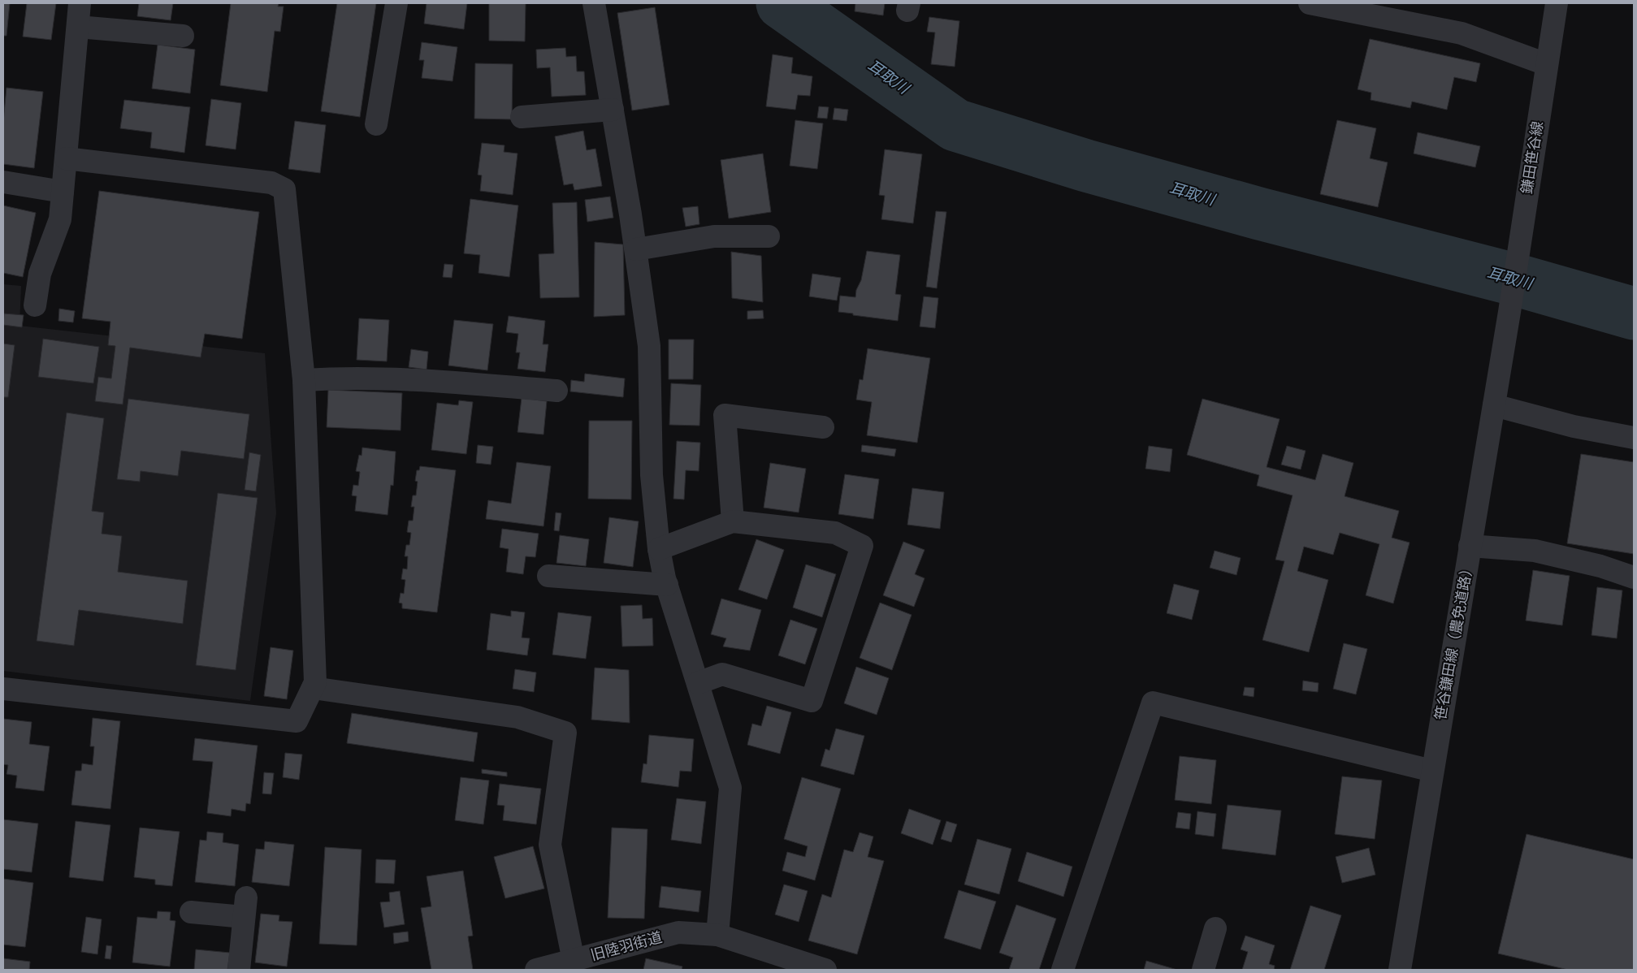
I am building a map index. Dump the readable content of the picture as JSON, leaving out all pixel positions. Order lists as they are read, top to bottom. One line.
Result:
{"streets":{"street":["鎌田笹谷線","笹谷鎌田線（農免道路）","旧陸羽街道"]},"crossings":[["鎌田笹谷線","笹谷鎌田線（農免道路）"]],"water":["耳取川"]}
